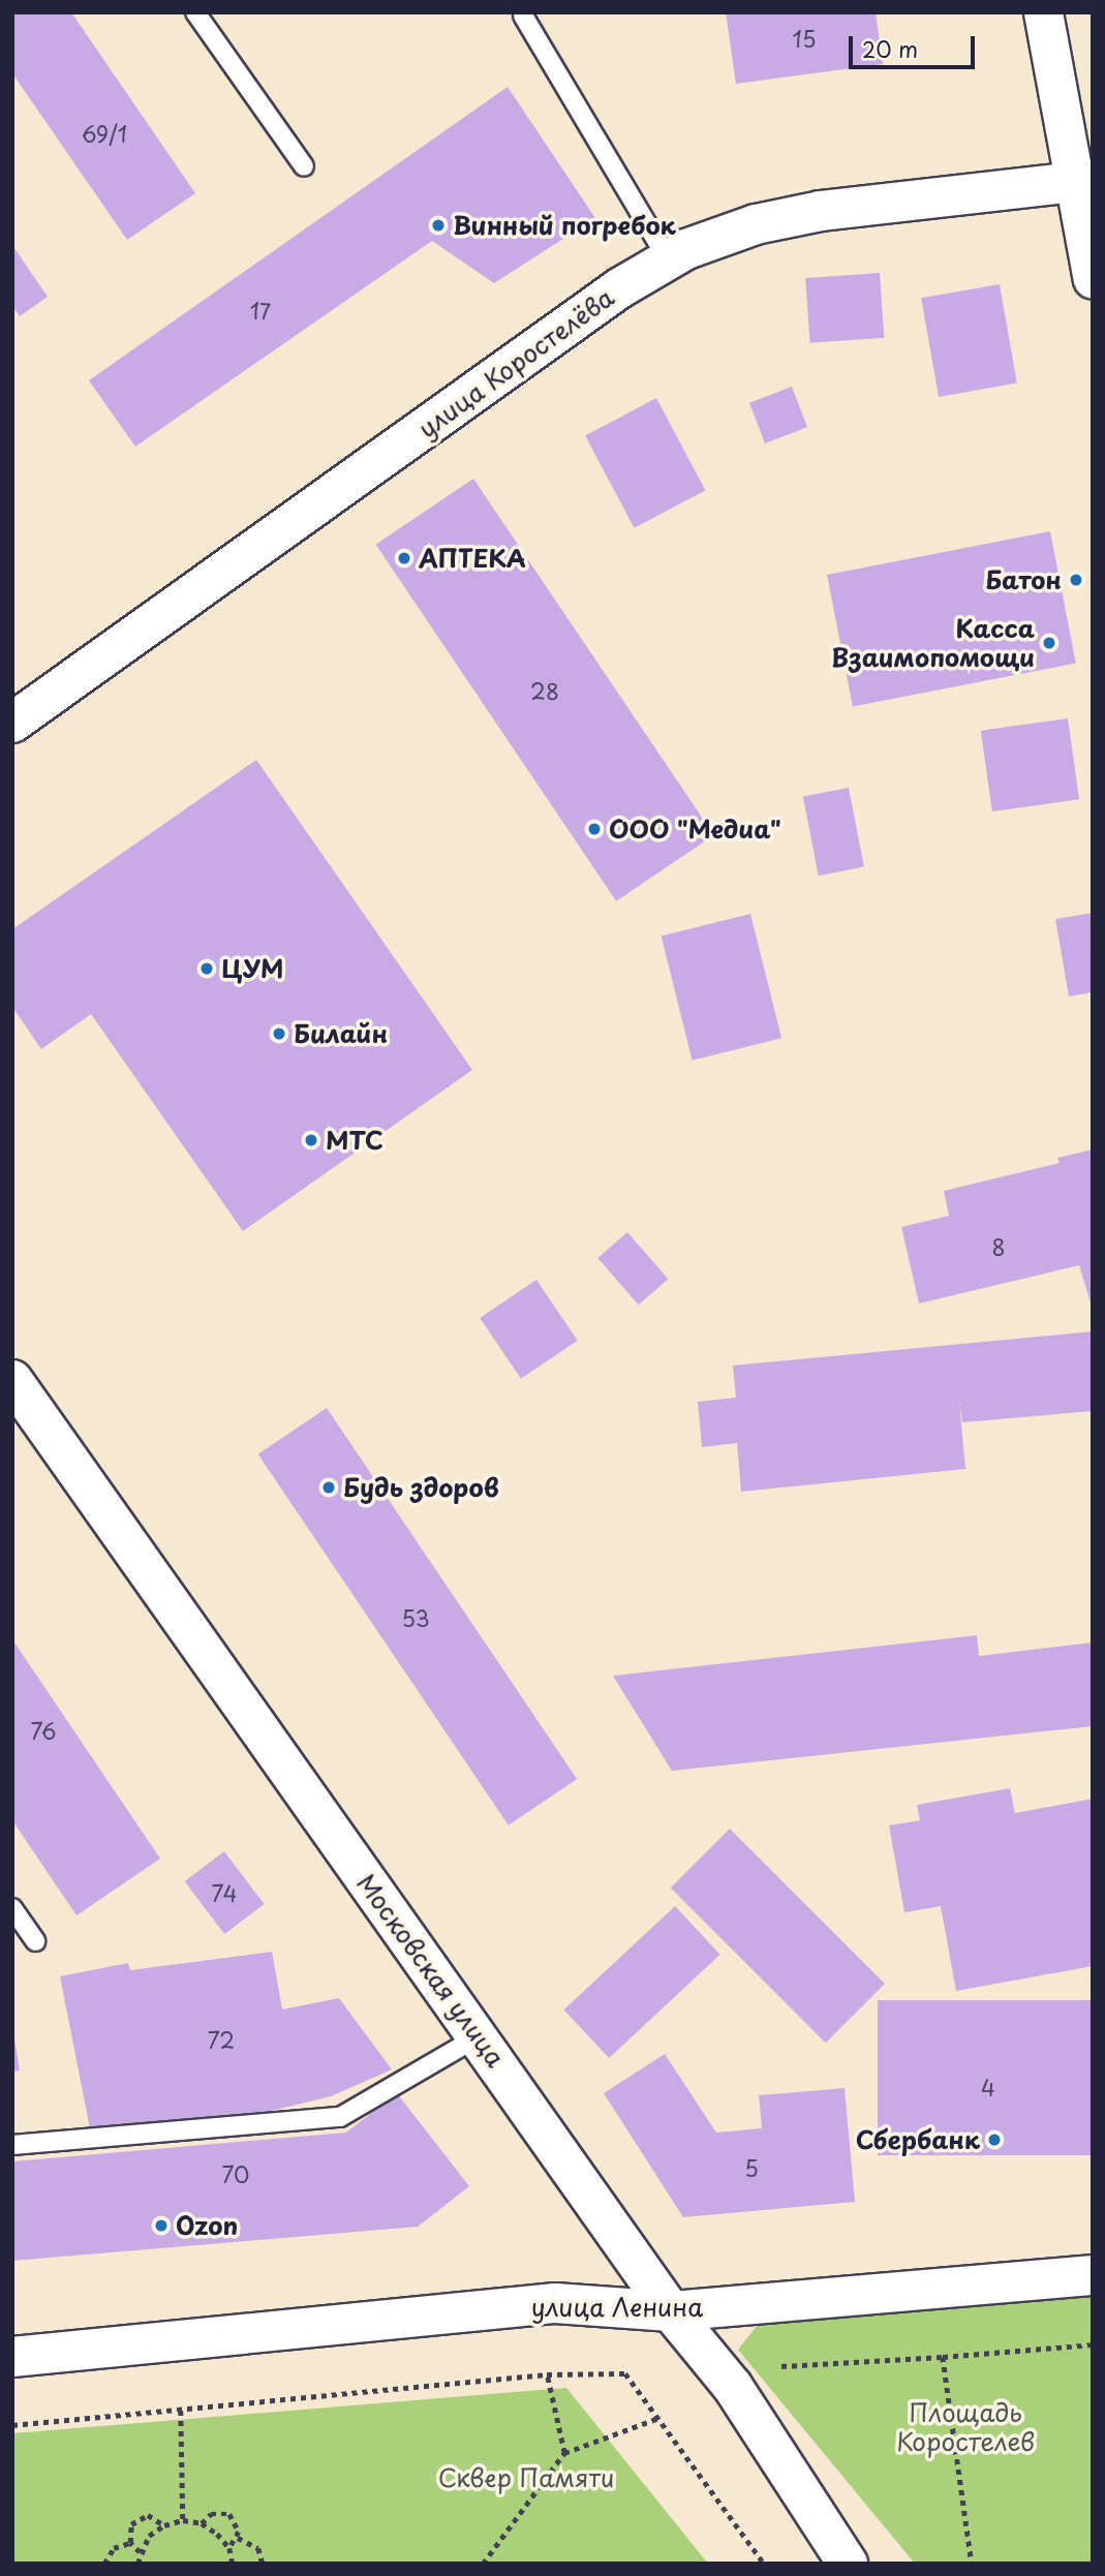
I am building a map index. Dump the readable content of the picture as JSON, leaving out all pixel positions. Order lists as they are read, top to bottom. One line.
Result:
{"streets":{"street":["улица Коростелёва","Московская улица","улица Ленина"]},"crossings":[["Московская улица","улица Ленина"]],"parks":["Площадь Коростелев","Сквер Памяти"],"places":["Винный погребок","АПТЕКА","Батон","Касса Взаимопомощи","ООО \"Медиа\"","ЦУМ","Билайн","МТС","Будь здоров","Сбербанк","Ozon"],"house_numbers":["15","69/1","17","28","8","53","76","74","72","4","5","70"],"scale_bar":"20 m"}
